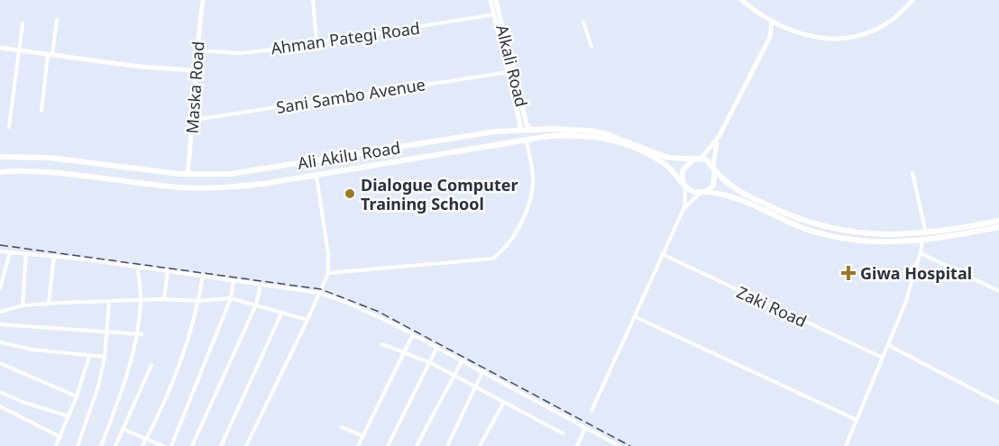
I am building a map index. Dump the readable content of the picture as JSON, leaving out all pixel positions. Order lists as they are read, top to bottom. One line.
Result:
{"streets":{"main road":["Alkali Road","Maska Road","Ali Akilu Road"],"street":["Ahman Pategi Road","Sani Sambo Avenue","Zaki Road"]},"crossings":[["Ahman Pategi Road","Alkali Road"],["Ahman Pategi Road","Maska Road"],["Alkali Road","Sani Sambo Avenue"],["Alkali Road","Ali Akilu Road"],["Maska Road","Sani Sambo Avenue"],["Maska Road","Ali Akilu Road"]],"places":{"other":["Dialogue Computer Training School"],"health":["Giwa Hospital"]}}
